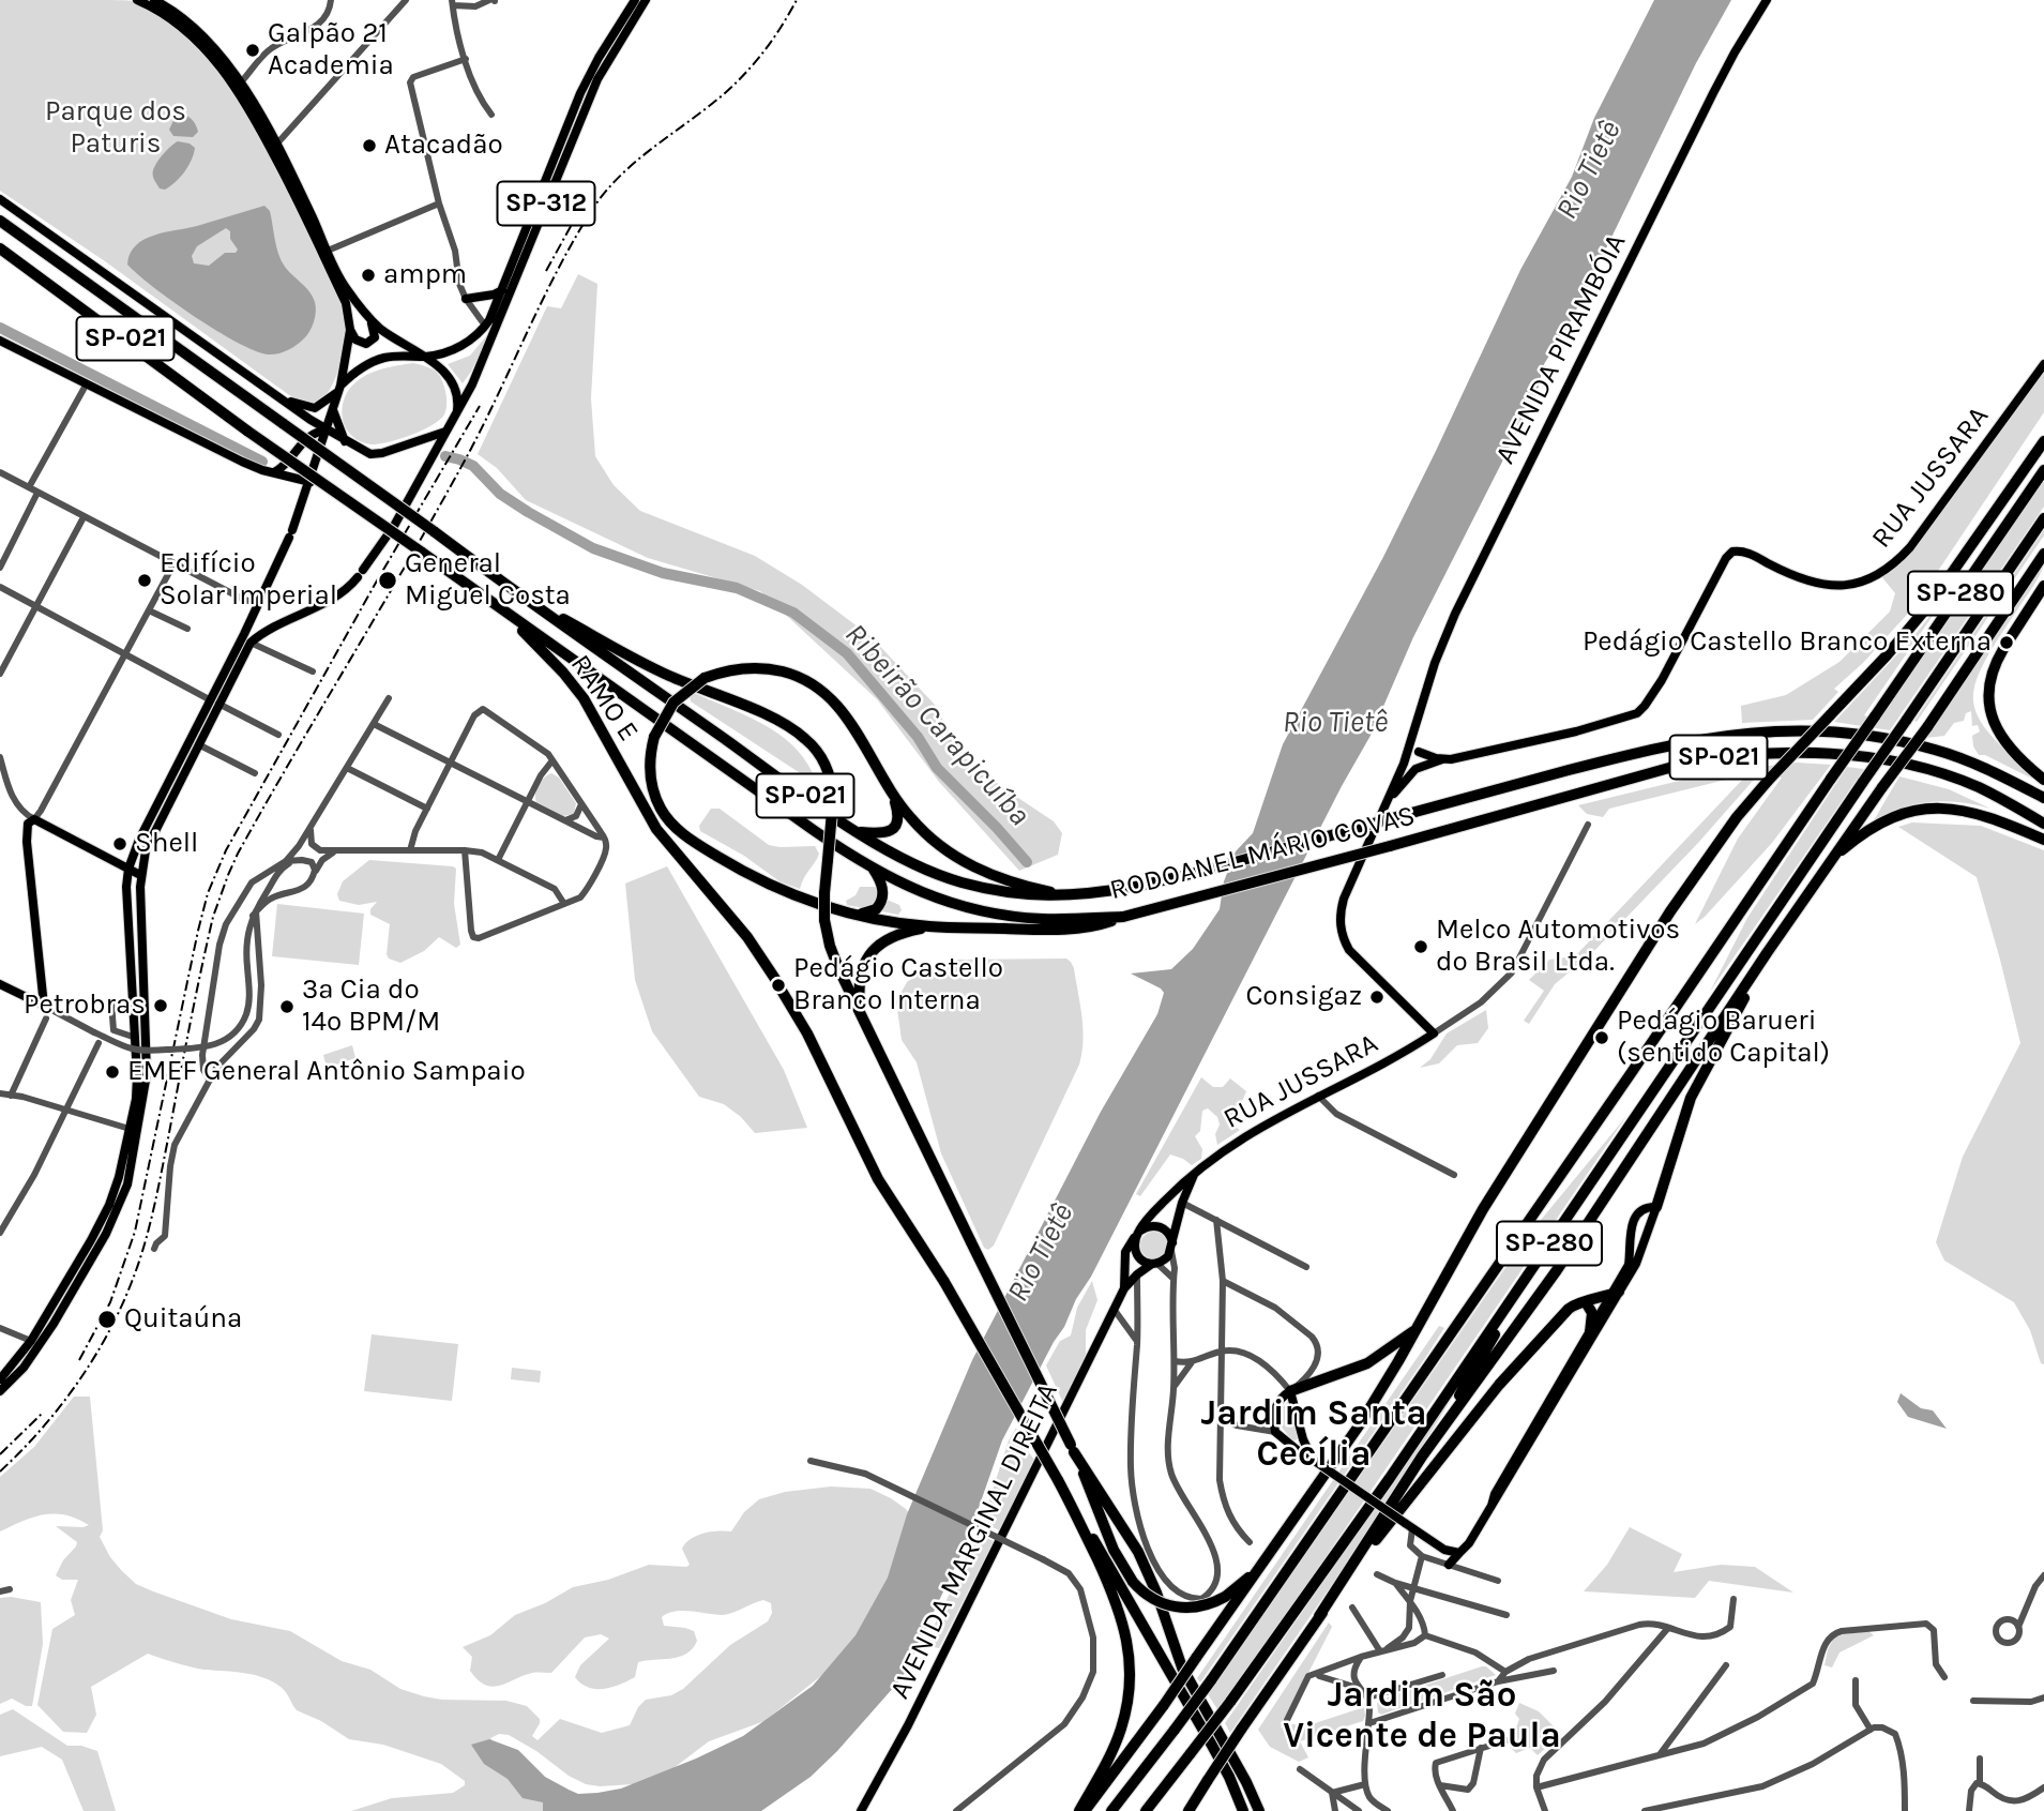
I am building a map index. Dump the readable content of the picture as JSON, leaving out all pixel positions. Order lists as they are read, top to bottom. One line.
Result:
{"streets":{"highway":["SP-021","SP-280","RAMO E","RODOANEL MÁRIO COVAS"],"main road":["SP-312","AVENIDA PIRAMBÓIA","RUA JUSSARA","AVENIDA MARGINAL DIREITA"]},"crossings":[["AVENIDA PIRAMBÓIA","RUA JUSSARA"],["RUA JUSSARA","AVENIDA MARGINAL DIREITA"],["RAMO E","RODOANEL MÁRIO COVAS"]],"districts":["Jardim Santa Cecília","Jardim São Vicente de Paula"],"water":["Rio Tietê","Ribeirão Carapicuíba"],"parks":["Parque dos Paturis"],"places":["Galpão 21 Academia","Atacadão","ampm","Edifício Solar Imperial","General Miguel Costa","Pedágio Castello Branco Externa","Shell","Melco Automotivos do Brasil Ltda.","Pedágio Castello Branco Interna","Consigaz","Petrobras","3ª Cia do 14º BPM/M","Pedágio Barueri (sentido Capital)","EMEF General Antônio Sampaio","Quitaúna"]}
